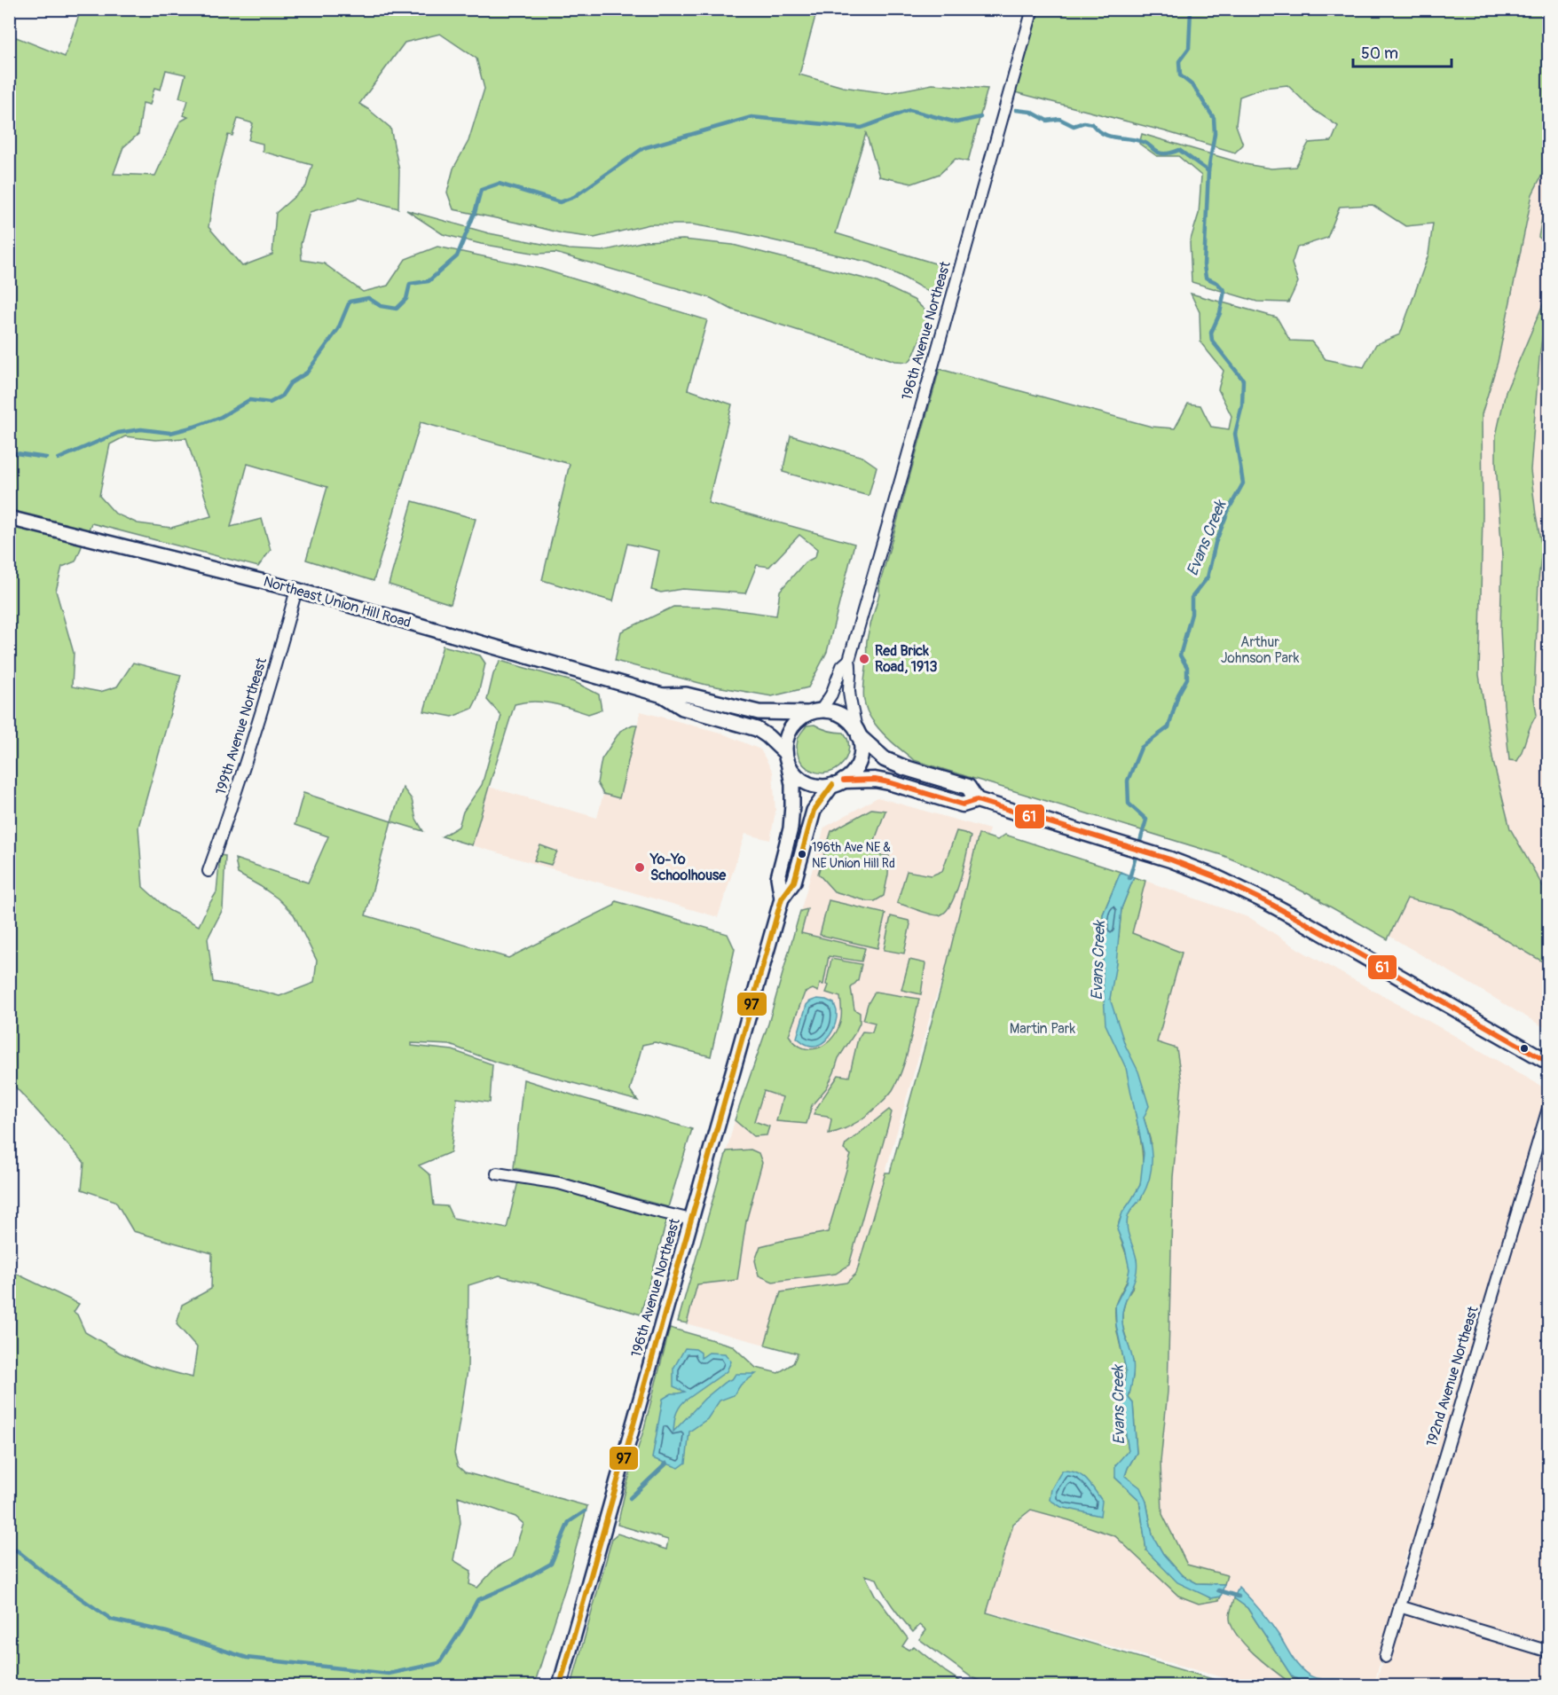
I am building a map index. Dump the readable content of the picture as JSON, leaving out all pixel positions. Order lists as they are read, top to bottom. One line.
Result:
{"streets":{"street":["196th Avenue Northeast","Northeast Union Hill Road","199th Avenue Northeast","192nd Avenue Northeast"]},"crossings":[["196th Avenue Northeast","Northeast Union Hill Road"],["Northeast Union Hill Road","199th Avenue Northeast"]],"water":["Evans Creek"],"parks":["Arthur Johnson Park","Martin Park"],"places":["Red Brick Road, 1913","196th Ave NE & NE Union Hill Rd","Yo-Yo Schoolhouse"],"lines":["transit line 61","transit line 97"],"scale_bar":"50 m"}
